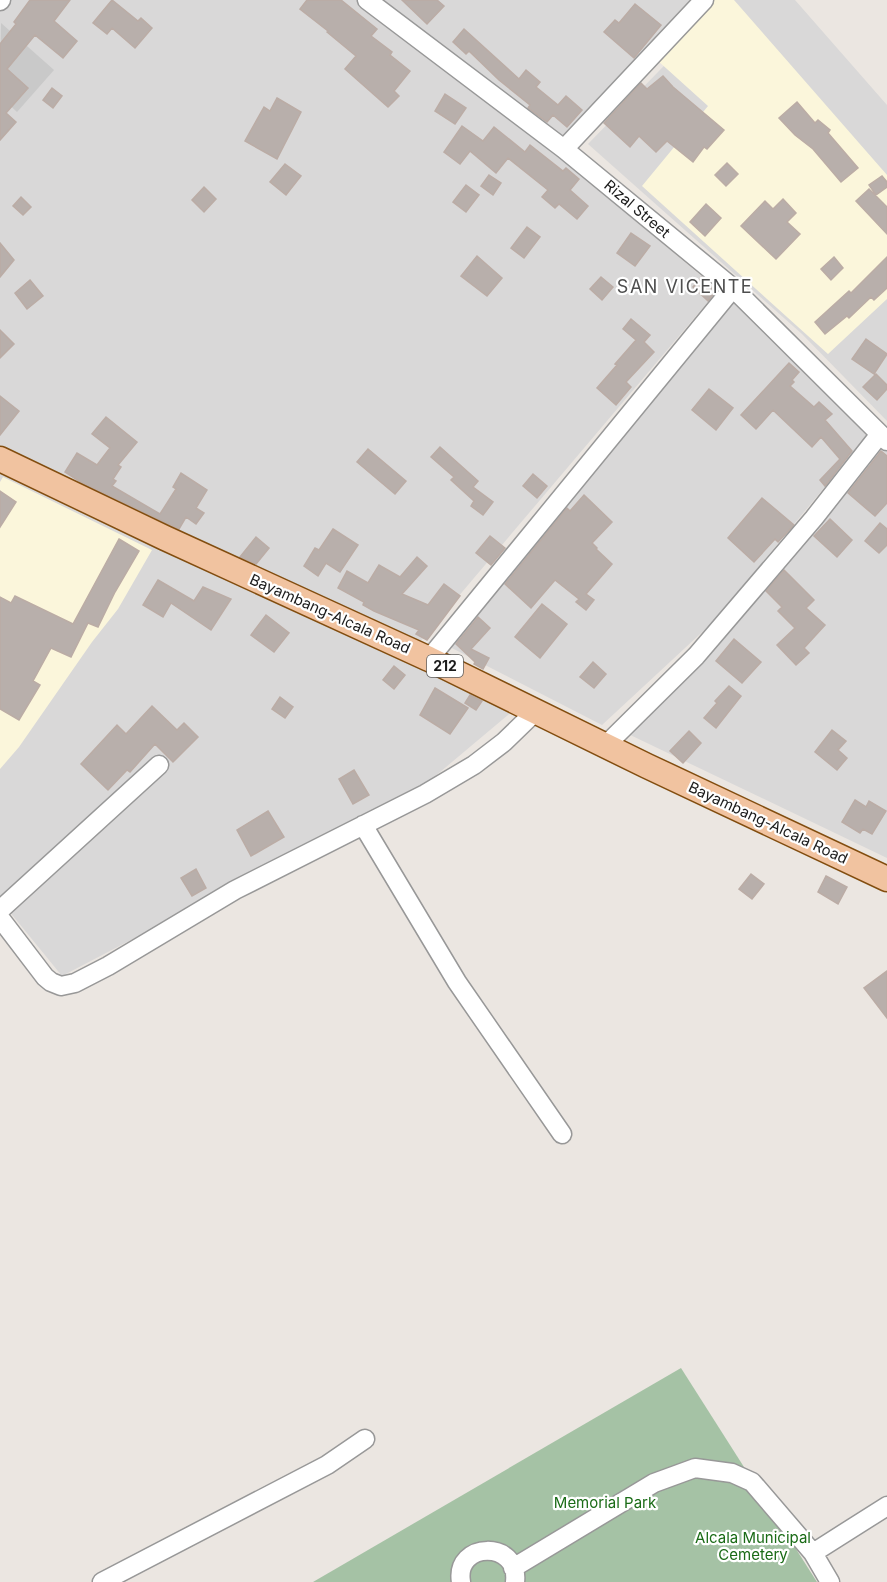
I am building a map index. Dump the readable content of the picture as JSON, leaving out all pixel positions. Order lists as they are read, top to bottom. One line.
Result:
{"streets":{"main road":["Bayambang-Alcala Road","212"],"street":["Rizal Street"]},"districts":["SAN VICENTE"],"parks":["Memorial Park","Alcala Municipal Cemetery"]}
